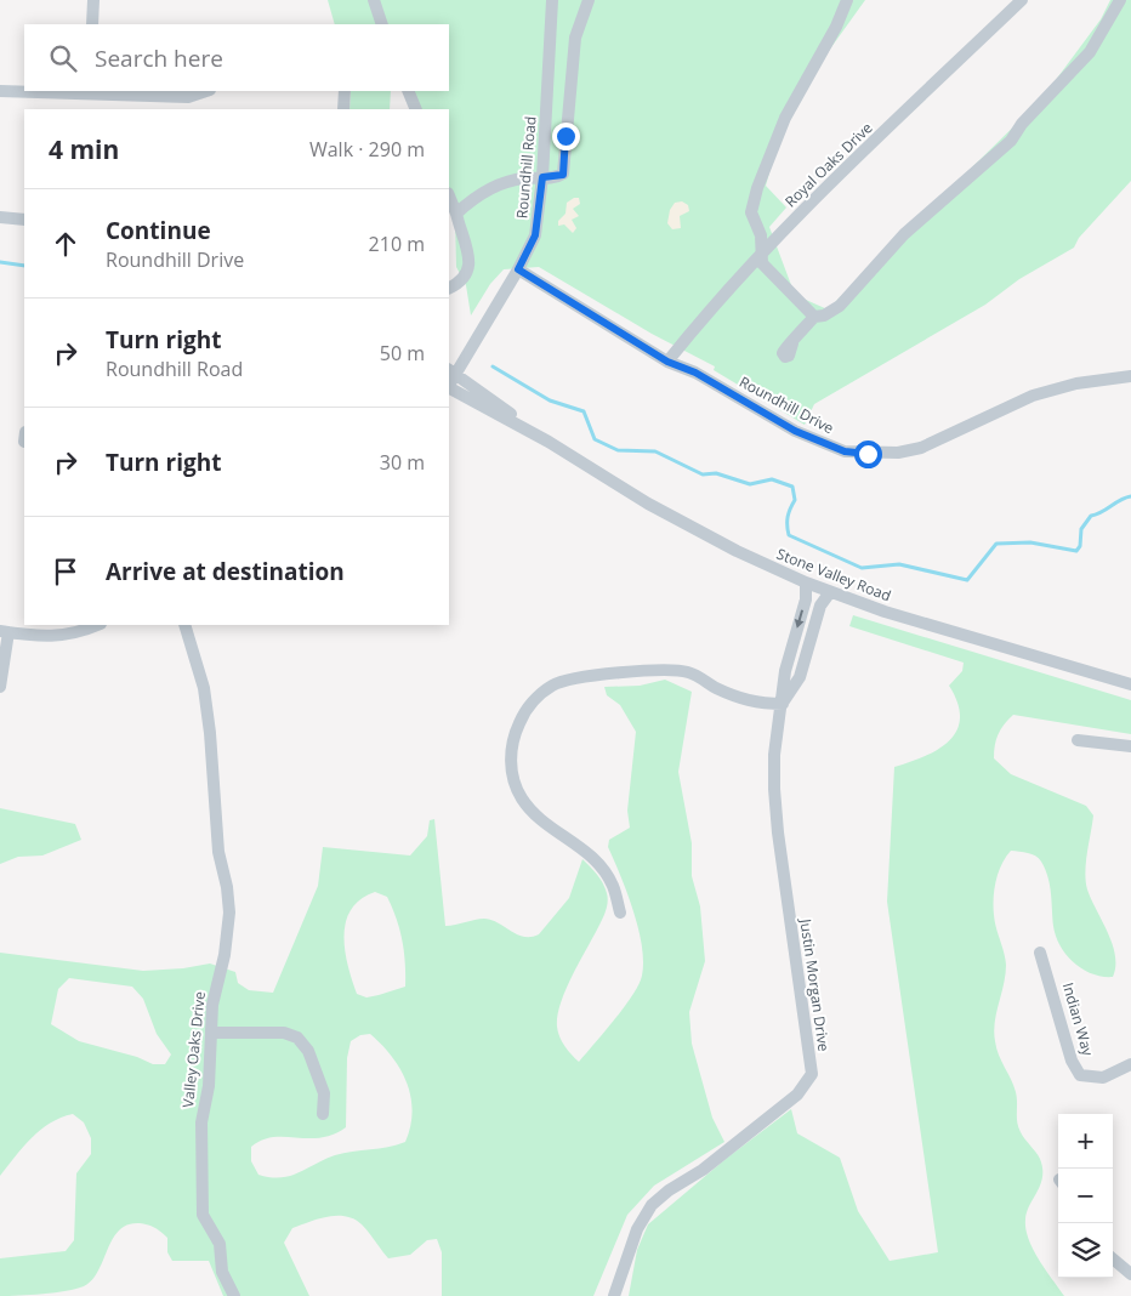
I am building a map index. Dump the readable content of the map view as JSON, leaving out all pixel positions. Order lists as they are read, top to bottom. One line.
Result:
{"streets":{"street":["Royal Oaks Drive","Roundhill Road","Roundhill Drive","Stone Valley Road","Justin Morgan Drive","Indian Way","Valley Oaks Drive"]},"crossings":[["Royal Oaks Drive","Roundhill Drive"],["Roundhill Road","Roundhill Drive"],["Roundhill Road","Stone Valley Road"],["Stone Valley Road","Justin Morgan Drive"]],"page":{"search":"Search here","heading":["4 min","Walk · 290 m"],"list":[["Continue","Roundhill Drive","210 m"],["Turn right","Roundhill Road","50 m"],["Turn right","30 m"],"Arrive at destination"],"map_buttons":["+","−"]}}
